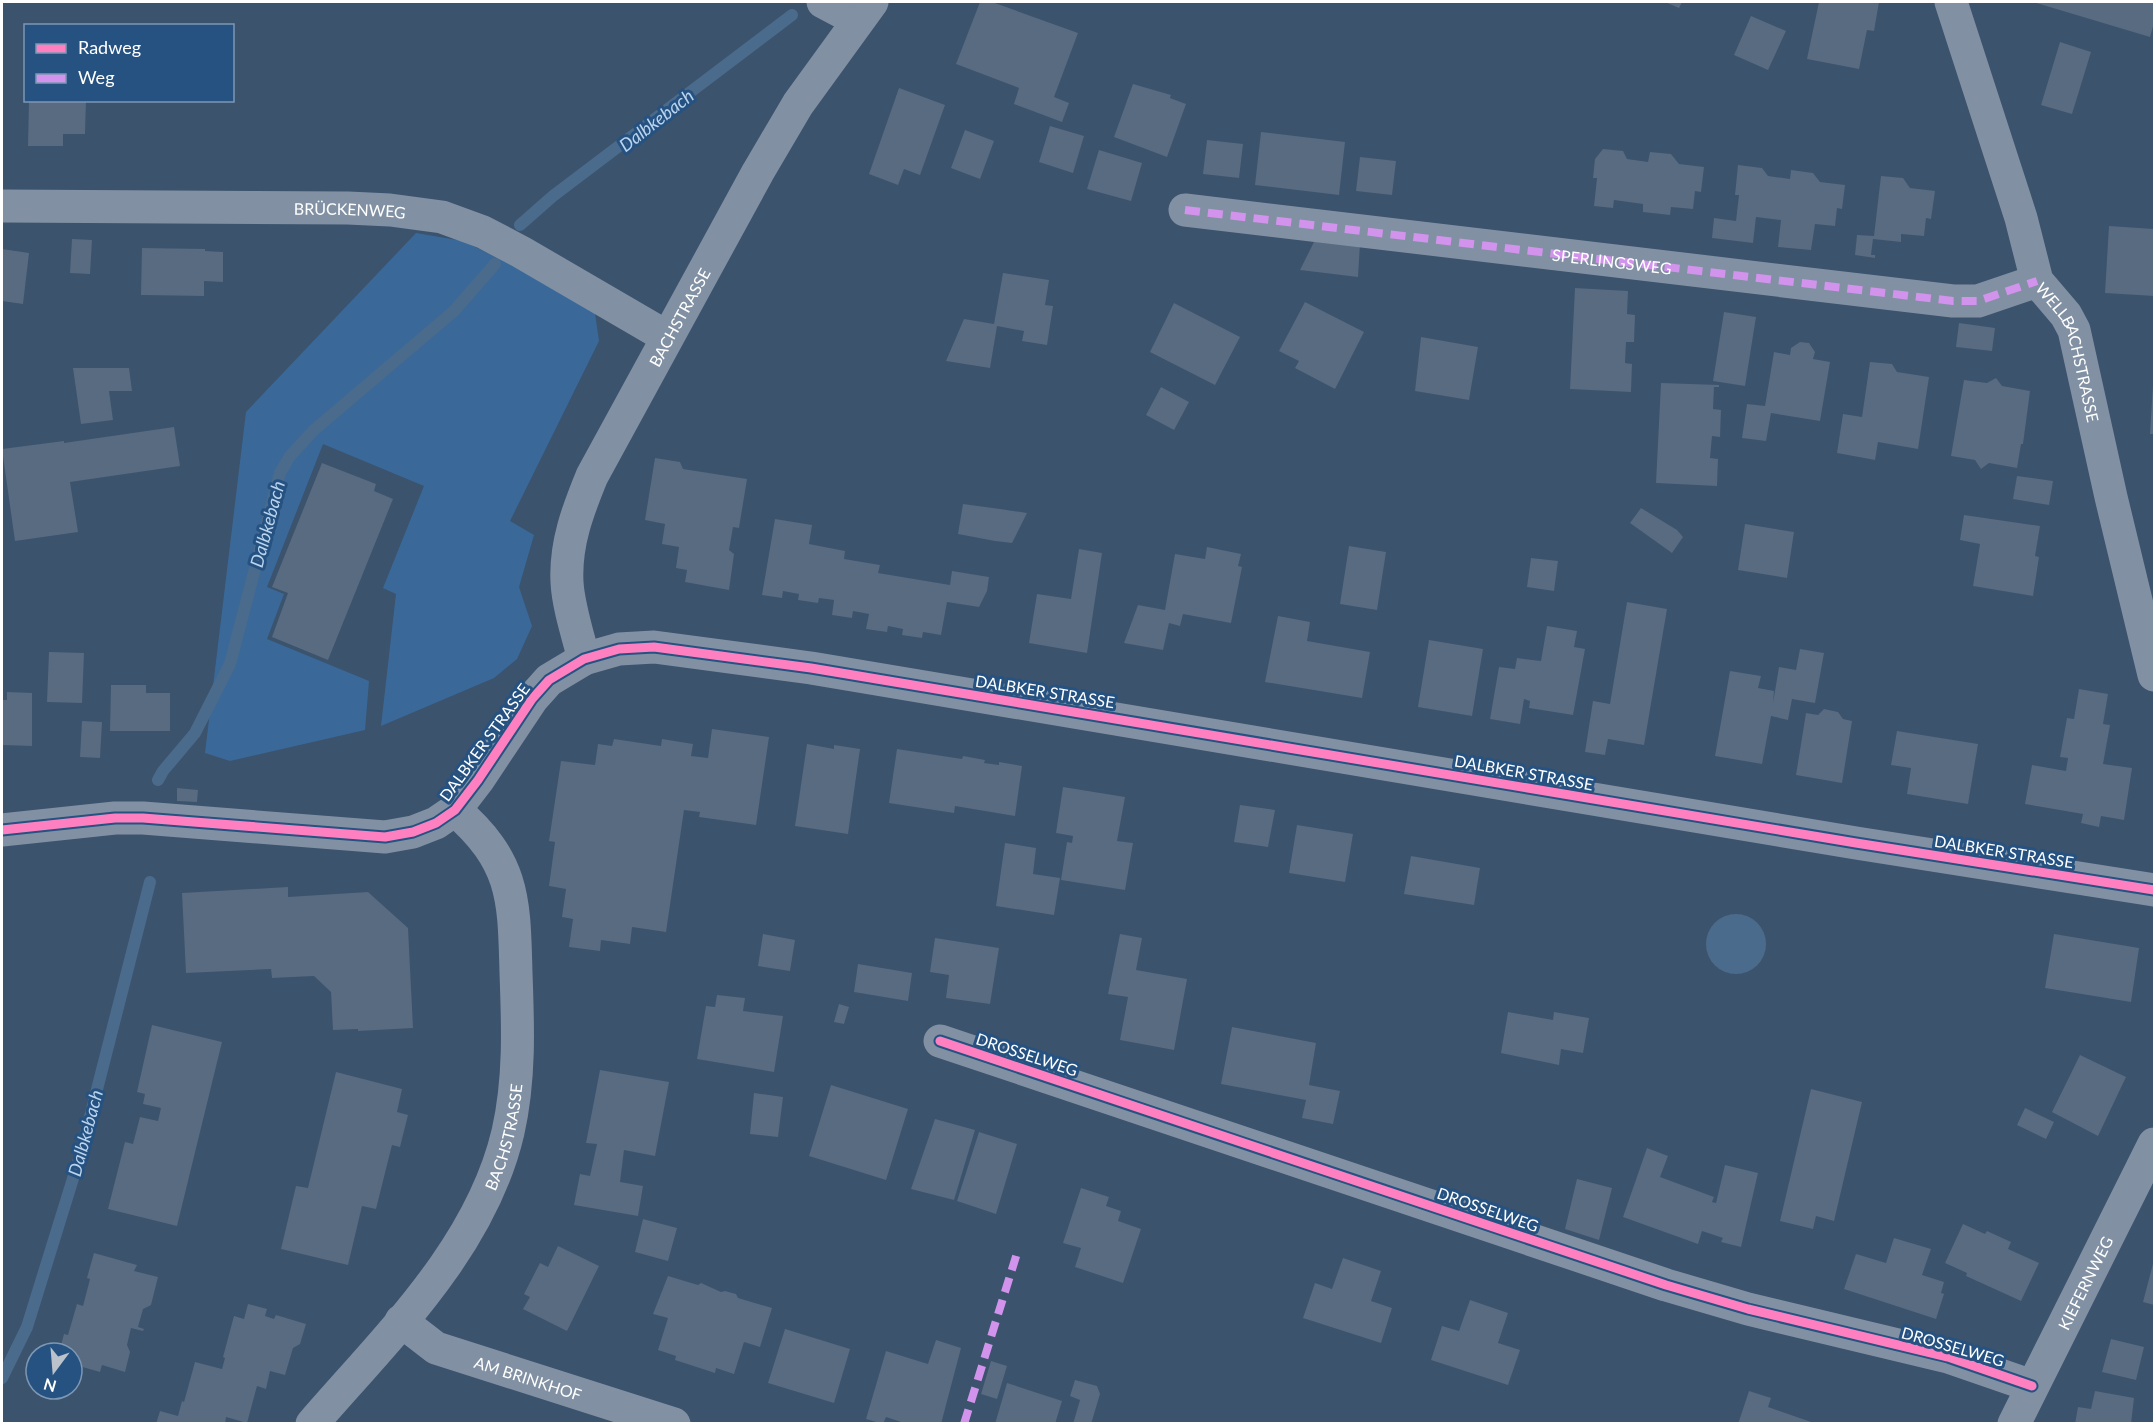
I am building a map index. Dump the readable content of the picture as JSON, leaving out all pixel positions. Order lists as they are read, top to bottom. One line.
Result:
{"streets":{"street":["BRÜCKENWEG","SPERLINGSWEG","BACHSTRASSE","WELLBACHSTRASSE","DALBKER STRASSE","DROSSELWEG","KIEFERNWEG","AM BRINKHOF"]},"crossings":[["BRÜCKENWEG","BACHSTRASSE"],["SPERLINGSWEG","WELLBACHSTRASSE"],["BACHSTRASSE","DALBKER STRASSE"],["BACHSTRASSE","AM BRINKHOF"],["DROSSELWEG","KIEFERNWEG"]],"water":["Dalbkebach"],"legend":["Radweg","Weg"],"north":"bottom"}
